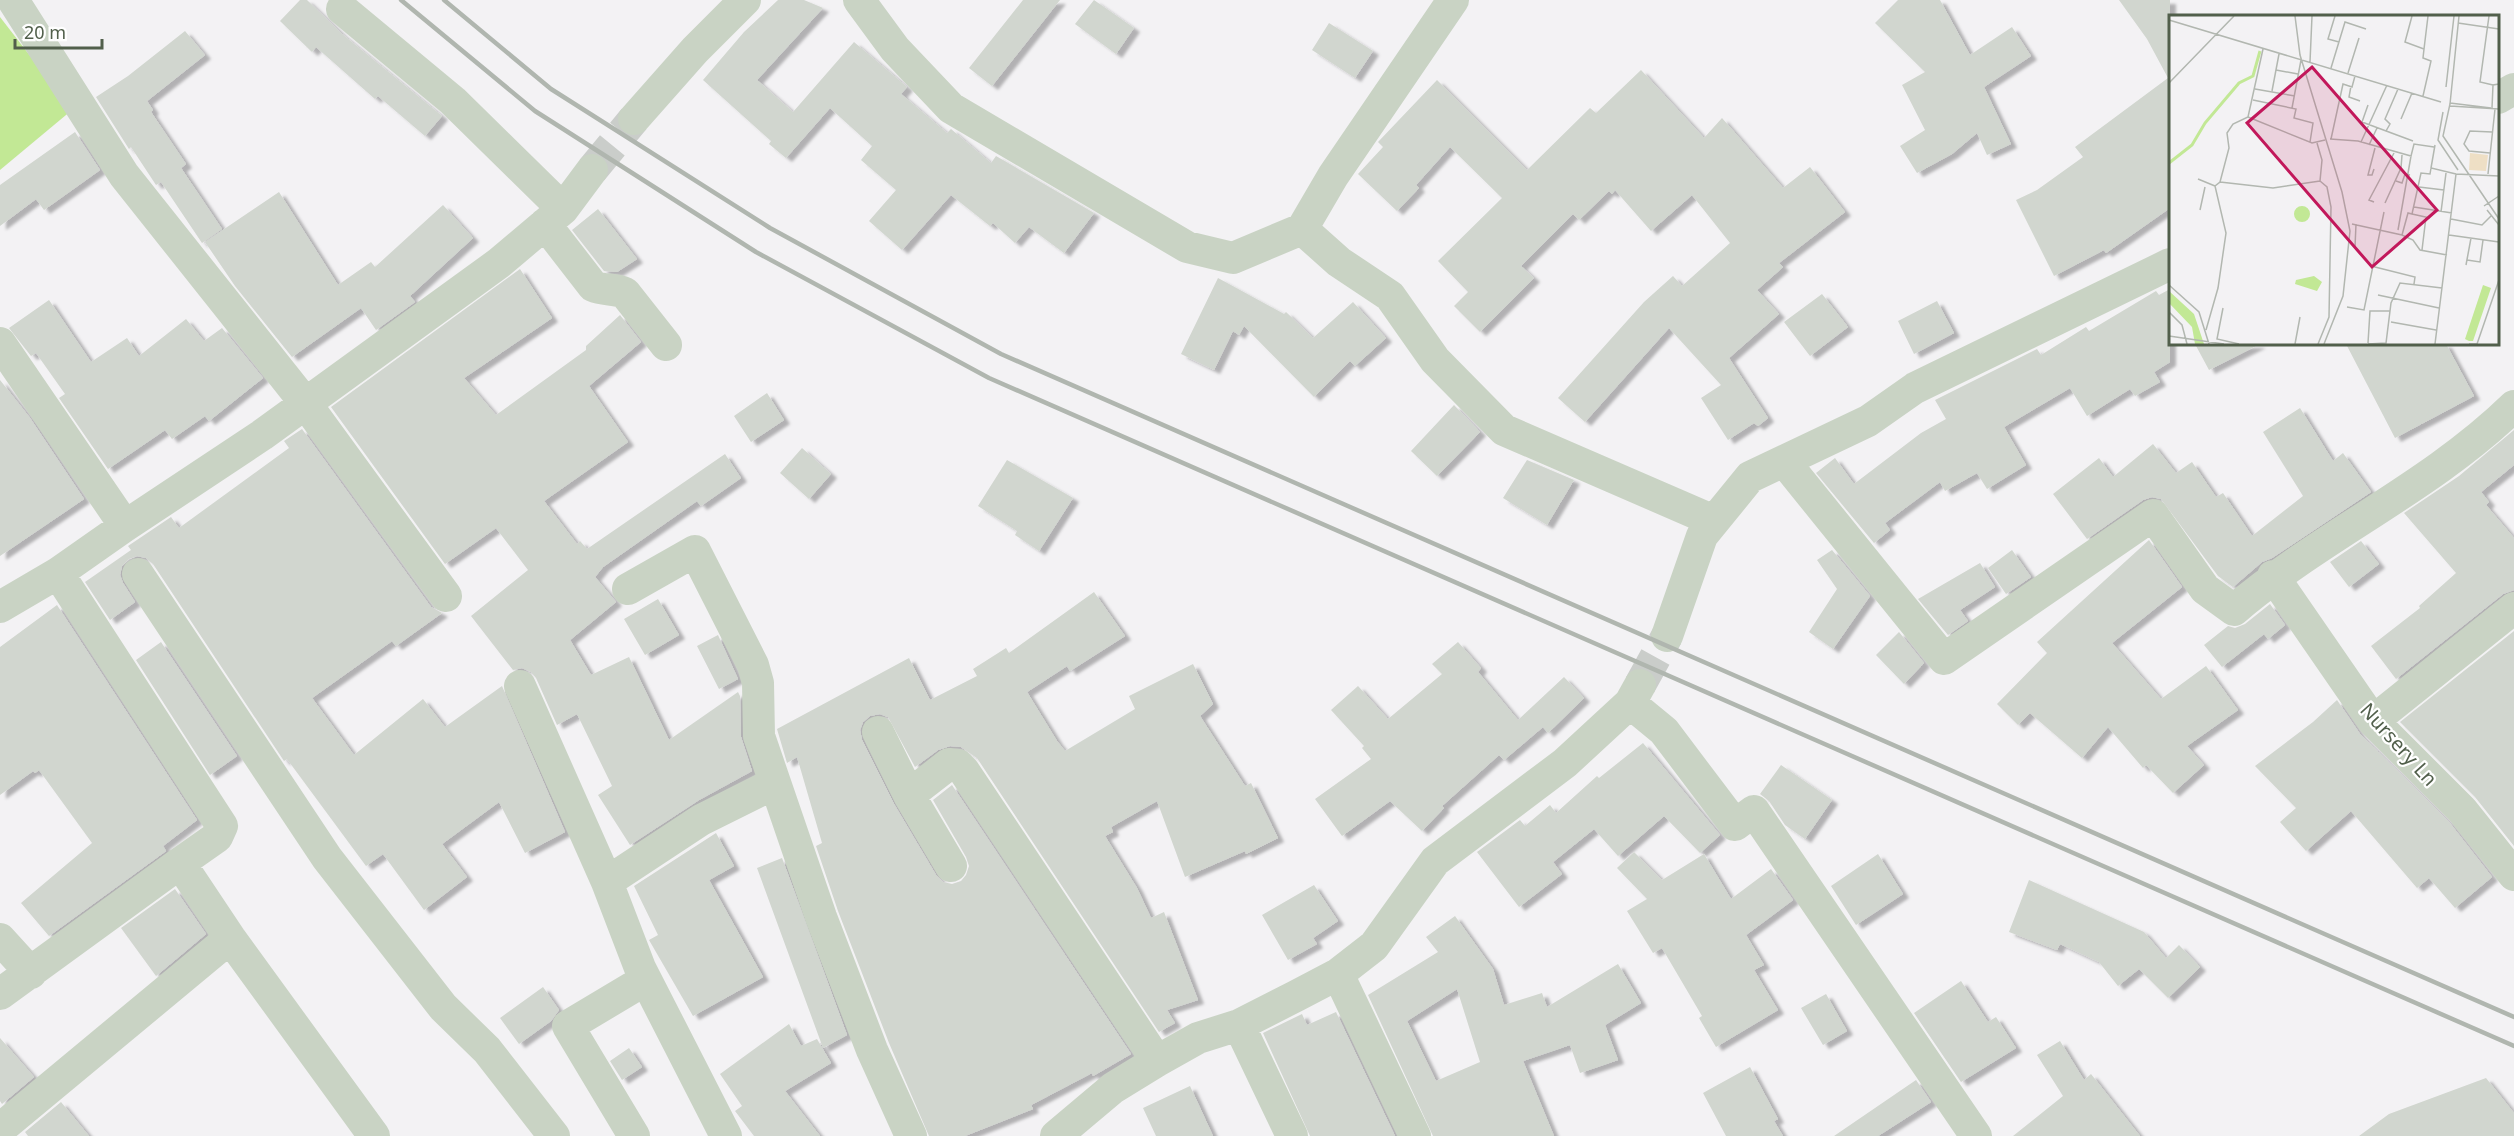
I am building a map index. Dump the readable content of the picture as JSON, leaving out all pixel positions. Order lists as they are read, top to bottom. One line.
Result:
{"streets":{"street":["Nursery Ln"]},"scale_bar":"20 m"}
